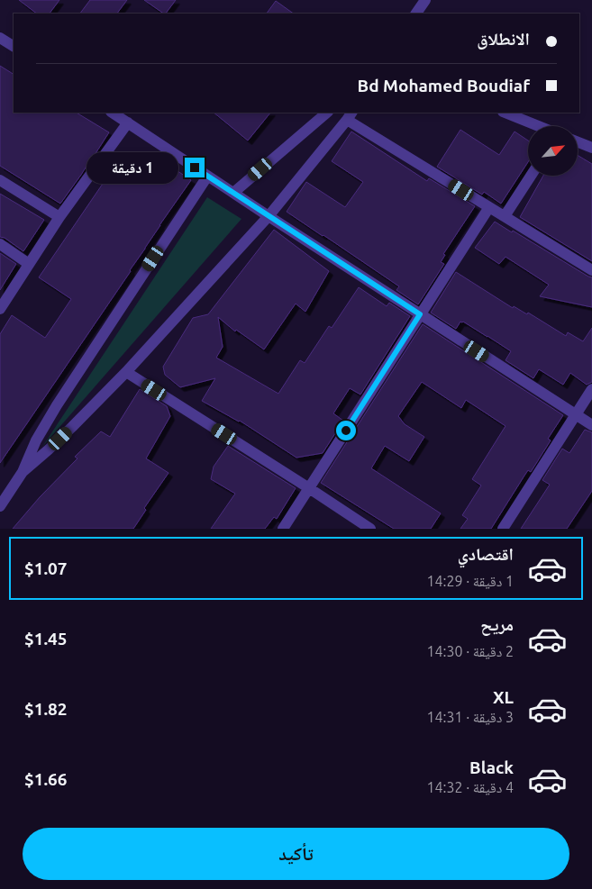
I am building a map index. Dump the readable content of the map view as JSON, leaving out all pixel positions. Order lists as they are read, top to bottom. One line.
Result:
{"north":"top right","page":{"banner":["الانطلاق","Bd Mohamed Boudiaf"],"bubble":"1 دقيقة","list":[{"name":"اقتصادي","note":"1 دقيقة · 14:29","value":"$1.07"},{"name":"مريح","note":"2 دقيقة · 14:30","value":"$1.45"},{"name":"XL","note":"3 دقيقة · 14:31","value":"$1.82"},{"name":"Black","note":"4 دقيقة · 14:32","value":"$1.66"}],"buttons":"تأكيد"}}
